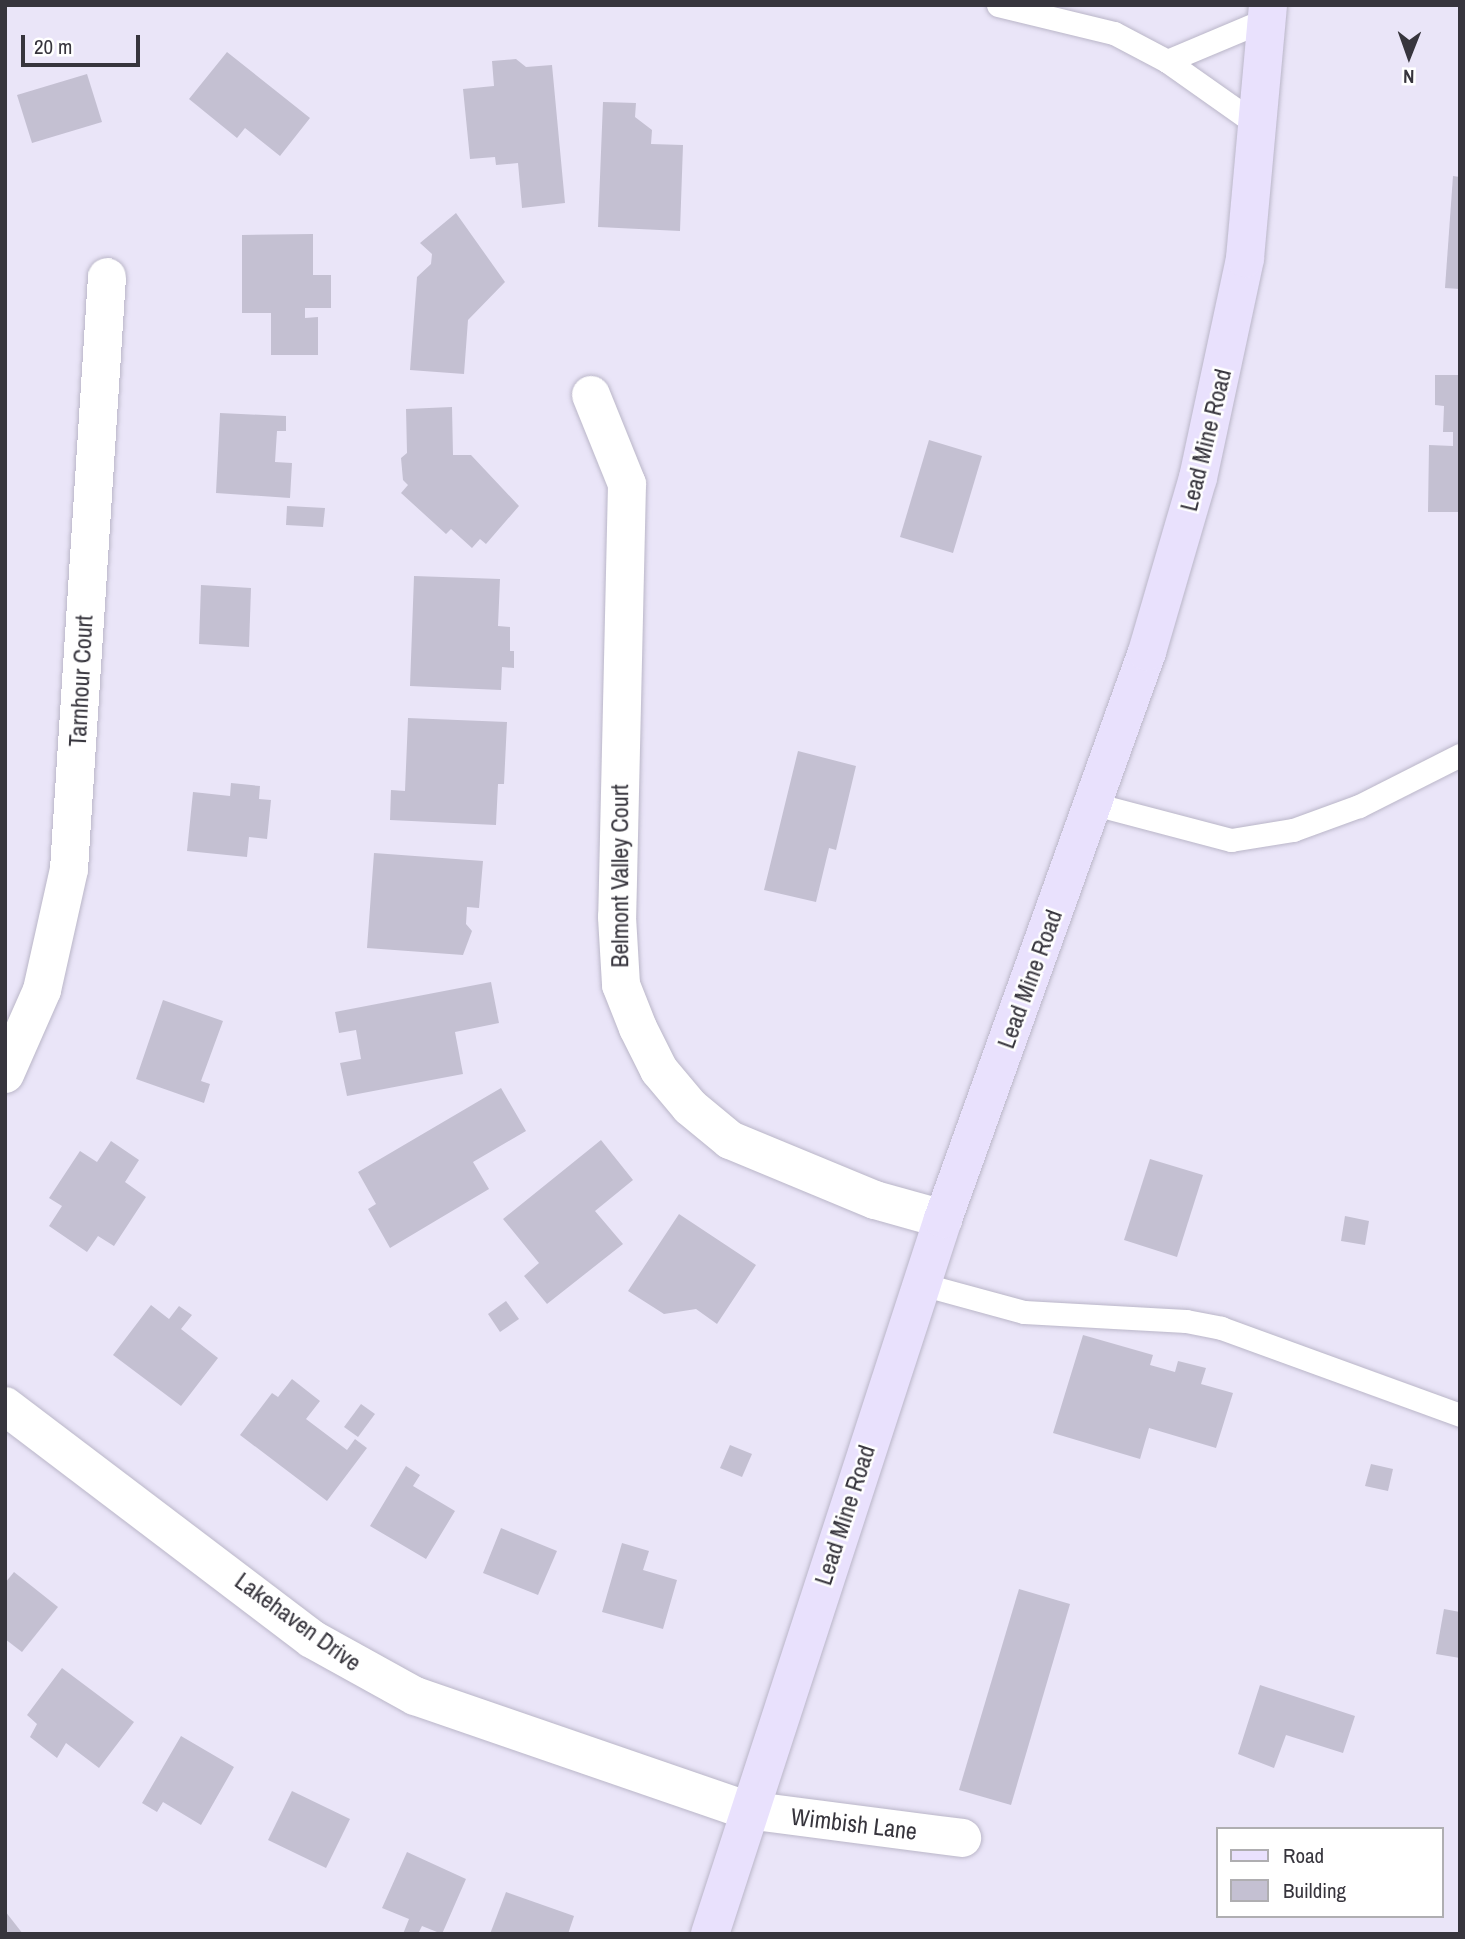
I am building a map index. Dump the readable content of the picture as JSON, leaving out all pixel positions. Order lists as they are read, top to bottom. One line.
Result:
{"streets":{"main road":["Lead Mine Road"],"street":["Tarnhour Court","Belmont Valley Court","Lakehaven Drive","Wimbish Lane"]},"crossings":[["Lead Mine Road","Belmont Valley Court"],["Lead Mine Road","Lakehaven Drive"],["Lead Mine Road","Wimbish Lane"],["Lakehaven Drive","Wimbish Lane"]],"legend":["Road","Building"],"scale_bar":"20 m","north":"bottom"}
